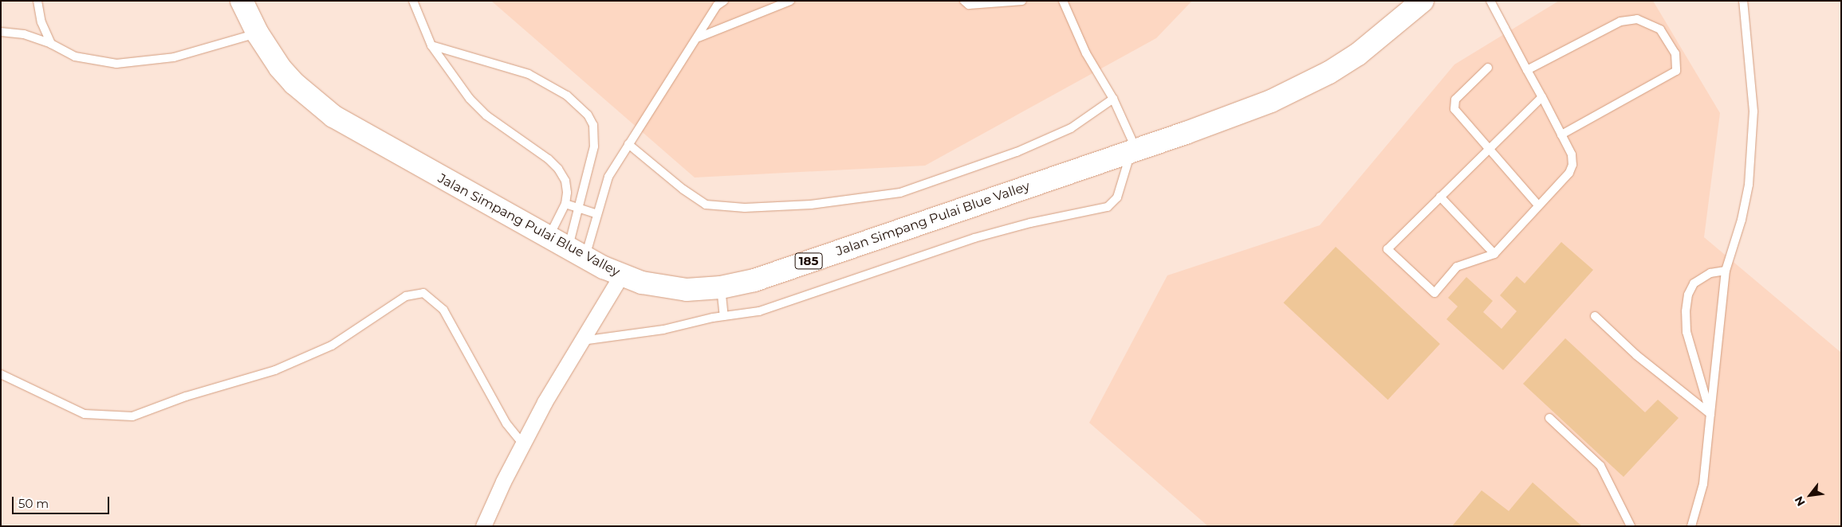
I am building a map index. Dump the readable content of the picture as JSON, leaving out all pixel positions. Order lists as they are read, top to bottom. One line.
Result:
{"streets":{"main road":["Jalan Simpang Pulai Blue Valley","185"]},"scale_bar":"50 m","north":"bottom left"}
